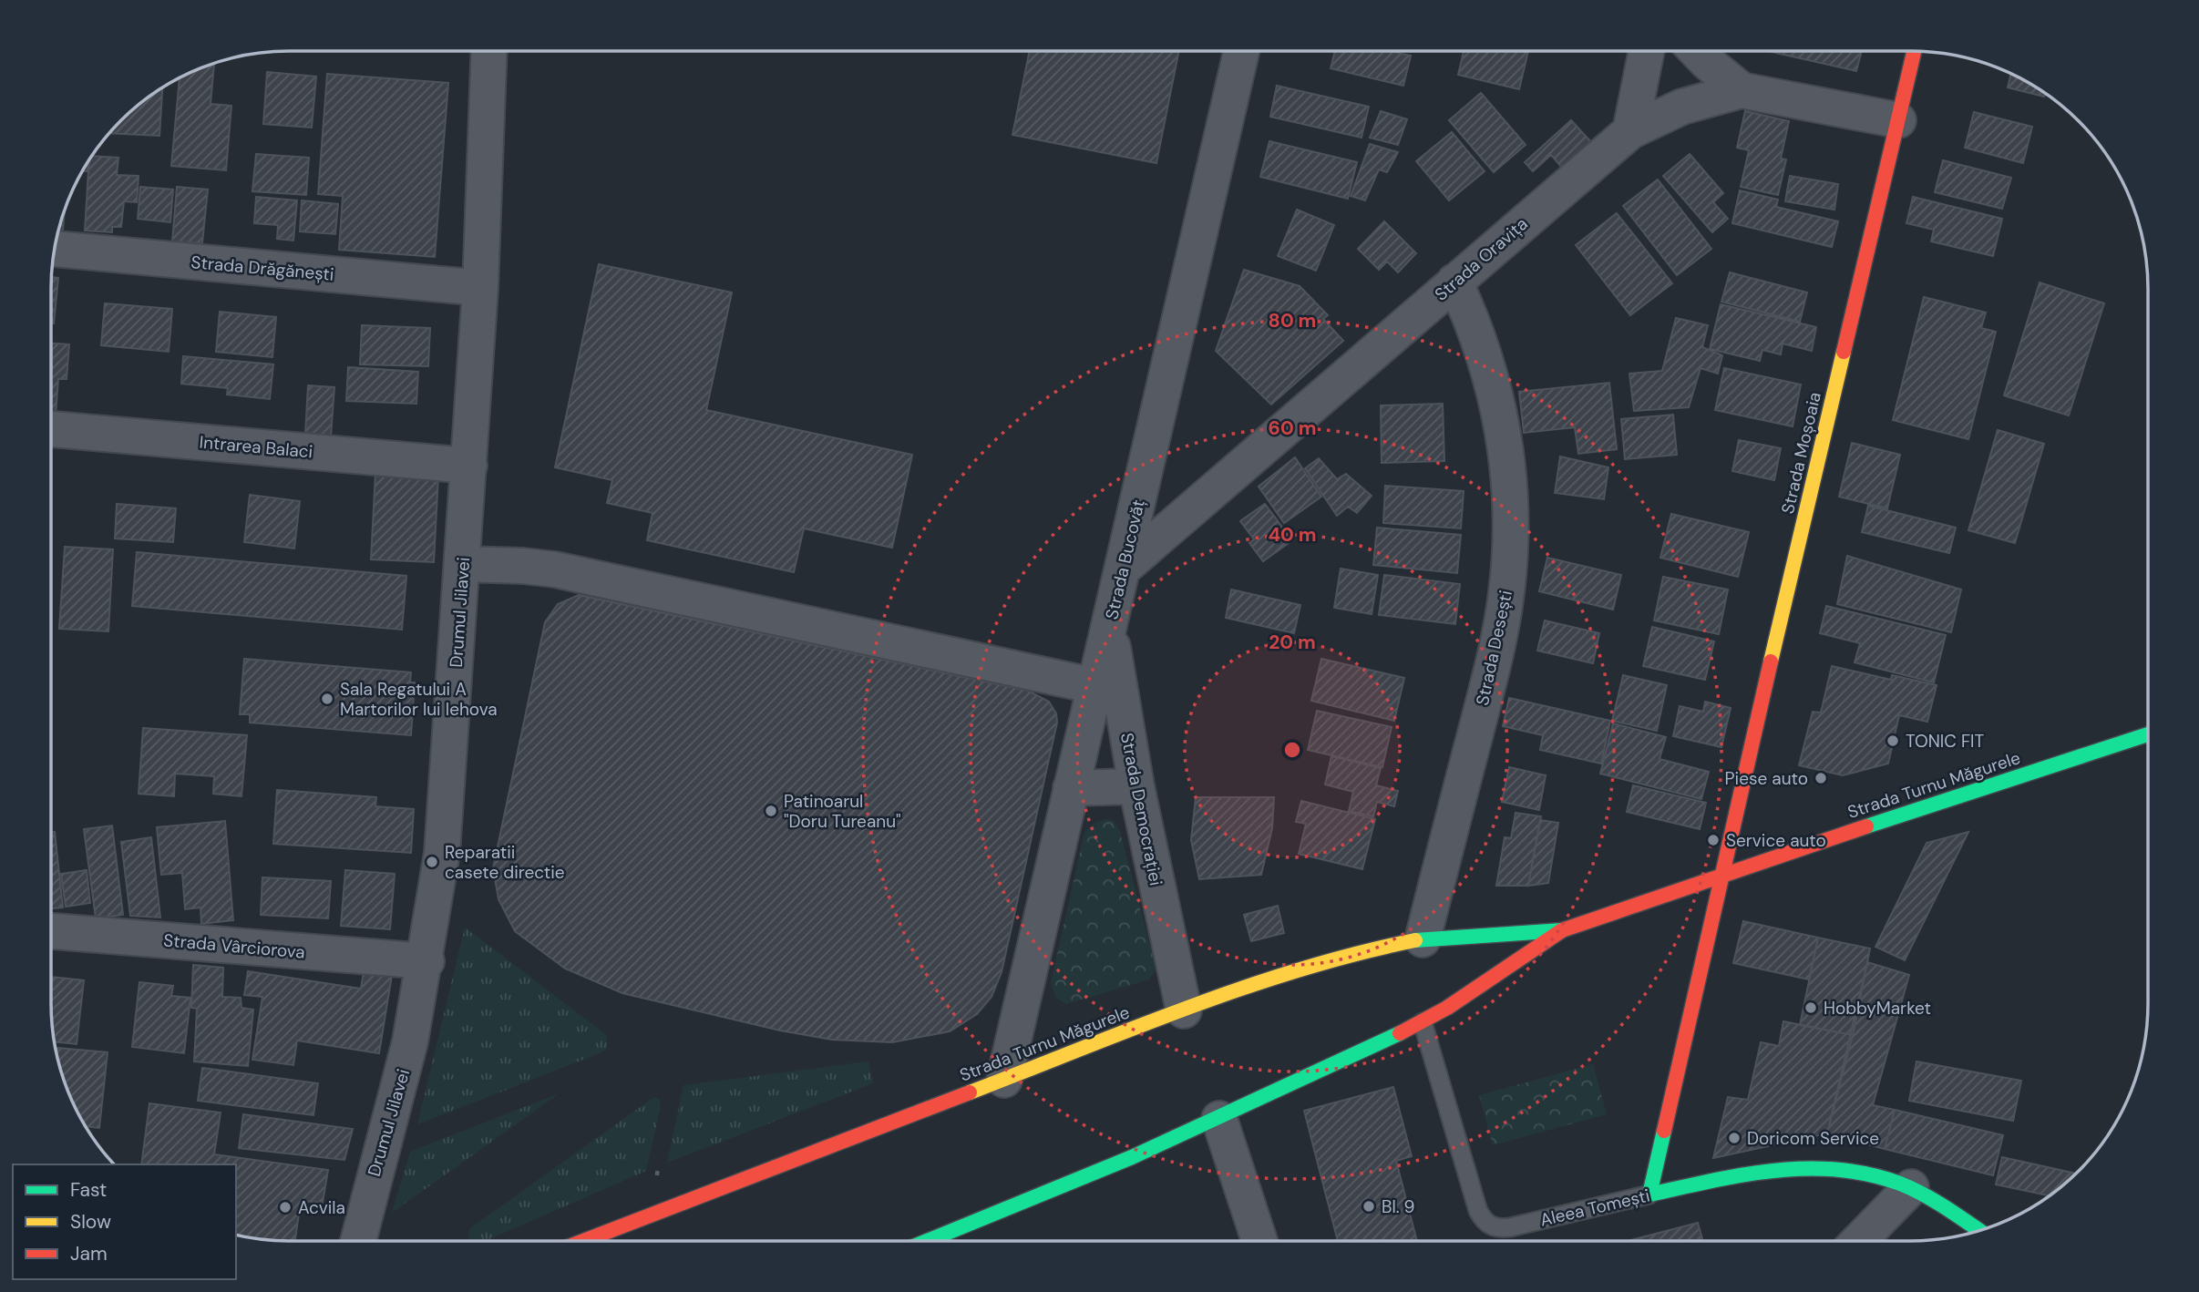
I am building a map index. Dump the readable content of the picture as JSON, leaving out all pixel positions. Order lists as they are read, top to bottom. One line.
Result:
{"streets":{"main road":["Strada Moșoaia","Strada Turnu Măgurele","Aleea Tomești"],"street":["Strada Oravița","Strada Drăgănești","Intrarea Balaci","Strada Bucovăț","Drumul Jilavei","Strada Desești","Strada Democrației","Strada Vârciorova"]},"crossings":[["Strada Oravița","Strada Moșoaia"],["Strada Oravița","Strada Bucovăț"],["Strada Oravița","Strada Desești"],["Strada Drăgănești","Drumul Jilavei"],["Intrarea Balaci","Drumul Jilavei"],["Strada Moșoaia","Strada Turnu Măgurele"],["Strada Bucovăț","Strada Turnu Măgurele"],["Strada Bucovăț","Strada Democrației"],["Drumul Jilavei","Strada Vârciorova"],["Strada Desești","Strada Turnu Măgurele"],["Strada Turnu Măgurele","Strada Democrației"],["Strada Turnu Măgurele","Aleea Tomești"]],"places":["Sala Regatului A Martorilor lui Iehova","TONIC FIT","Piese auto","Patinoarul \"Doru Tureanu\"","Service auto","Reparatii casete directie","HobbyMarket","Doricom Service","Bl. 9","Acvila"],"legend":["Fast","Slow","Jam"],"rings":["80 m","60 m","40 m","20 m"]}
